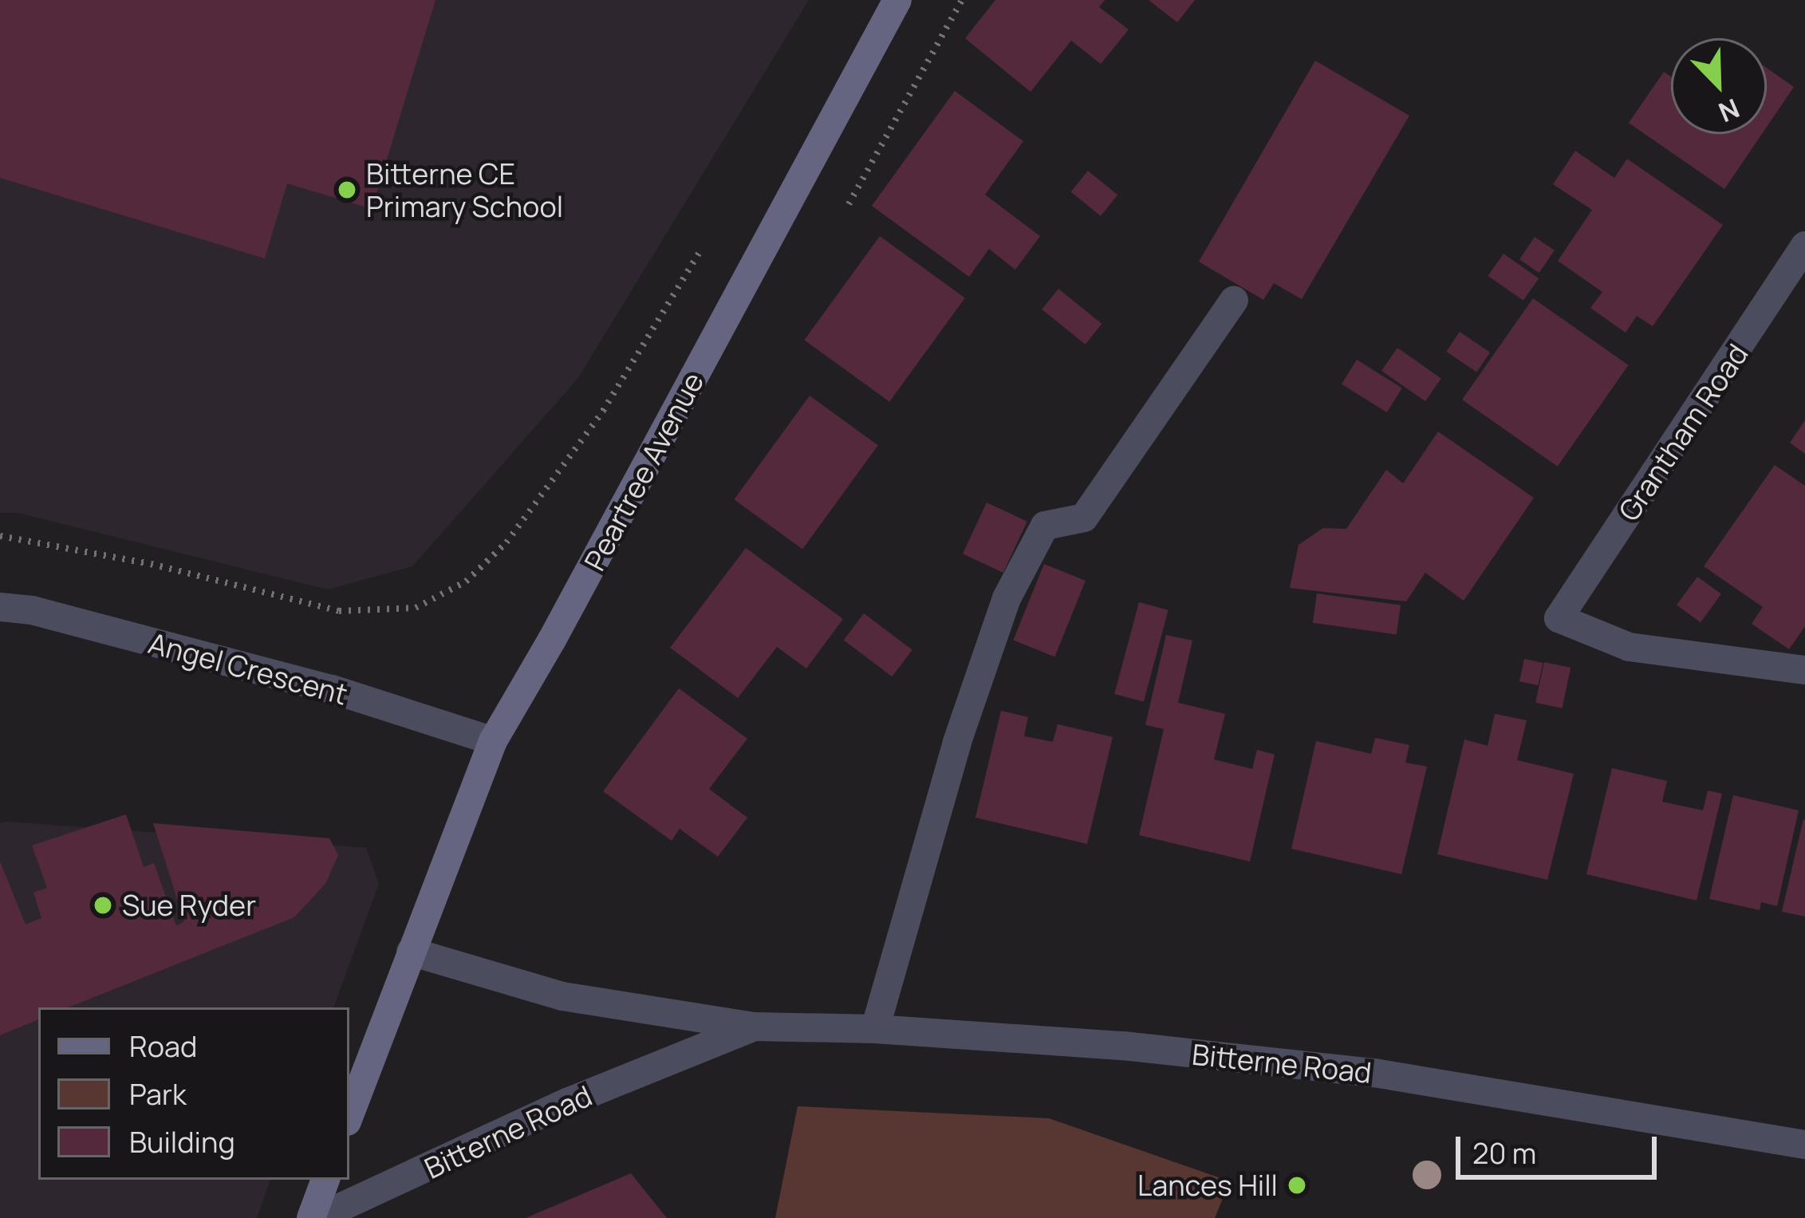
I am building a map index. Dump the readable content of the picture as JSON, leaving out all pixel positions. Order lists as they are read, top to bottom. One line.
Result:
{"streets":{"street":["Grantham Road","Peartree Avenue","Angel Crescent","Bitterne Road"]},"crossings":[["Peartree Avenue","Angel Crescent"],["Peartree Avenue","Bitterne Road"]],"places":["Bitterne CE Primary School","Sue Ryder","Lances Hill"],"legend":["Road","Park","Building"],"scale_bar":"20 m","north":"bottom right"}
